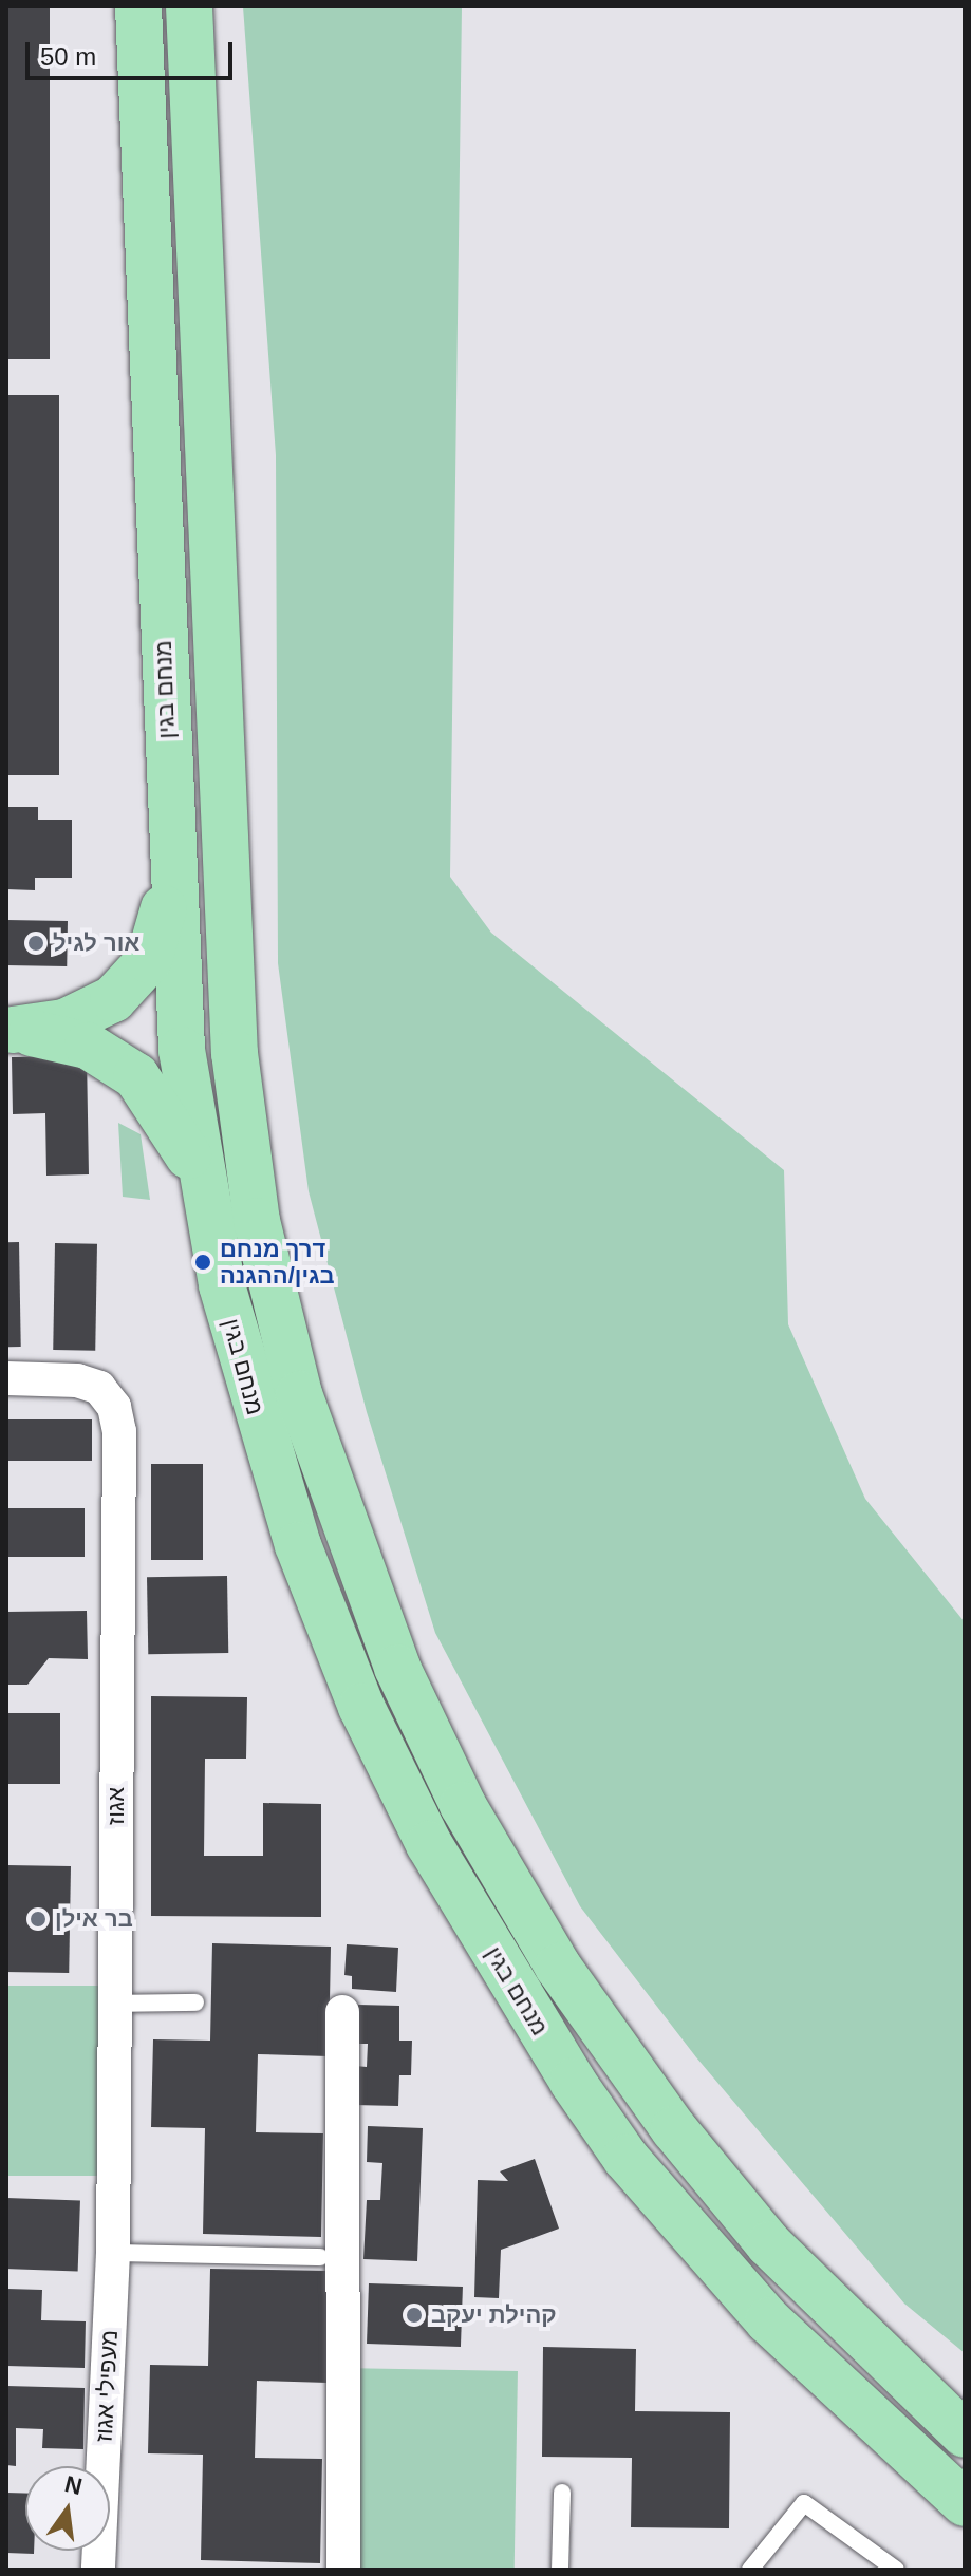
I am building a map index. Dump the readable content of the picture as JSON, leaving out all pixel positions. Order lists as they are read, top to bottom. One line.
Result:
{"streets":{"main road":["מנחם בגין"],"street":["אגוז","מעפילי אגוז"]},"crossings":[["אגוז","מעפילי אגוז"]],"places":["אור לגיל","דרך מנחם בגין/ההגנה","בר אילן","קהילת יעקב"],"scale_bar":"50 m","north":"top"}
